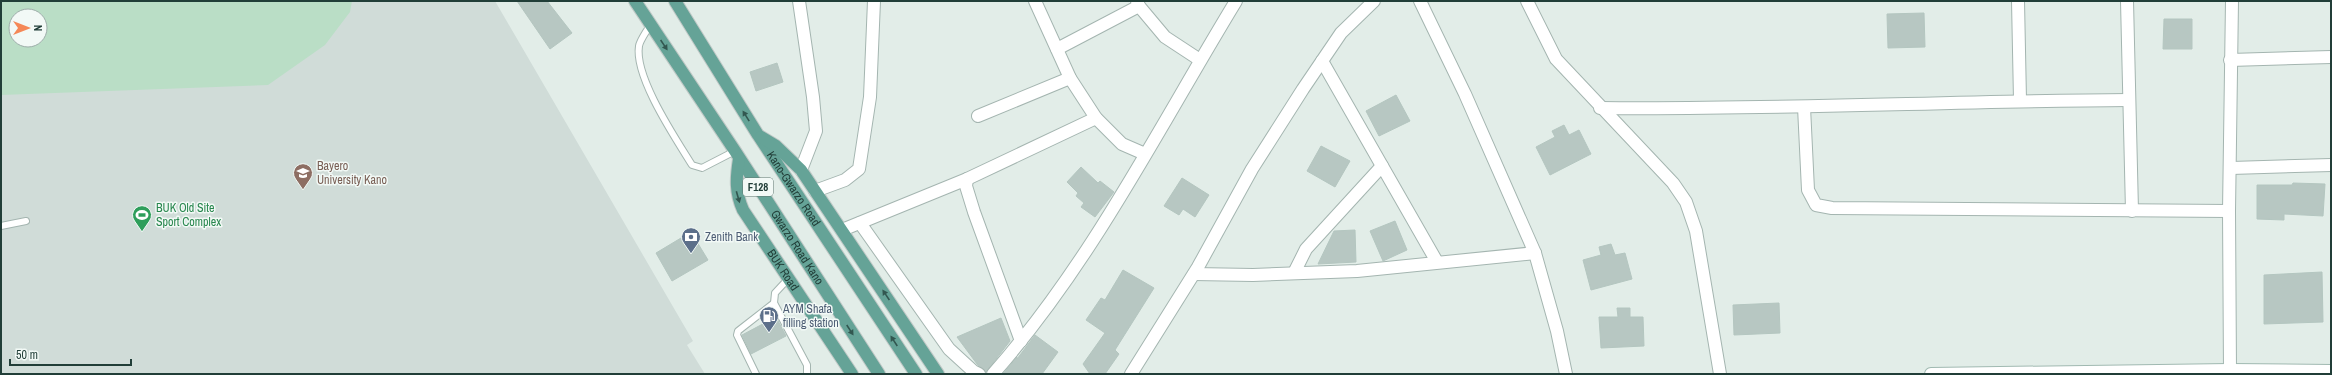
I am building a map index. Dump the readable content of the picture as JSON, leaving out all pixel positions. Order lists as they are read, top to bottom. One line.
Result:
{"streets":{"main road":["F128","Kano-Gwarzo Road","Gwarzo Road Kano","BUK Road"]},"crossings":[["Gwarzo Road Kano","BUK Road"]],"places":{"school or university":["Bayero University Kano"],"sports":["BUK Old Site Sport Complex"],"bank":["Zenith Bank"],"fuel station":["AYM Shafa filling station"]},"scale_bar":"50 m","north":"right"}
